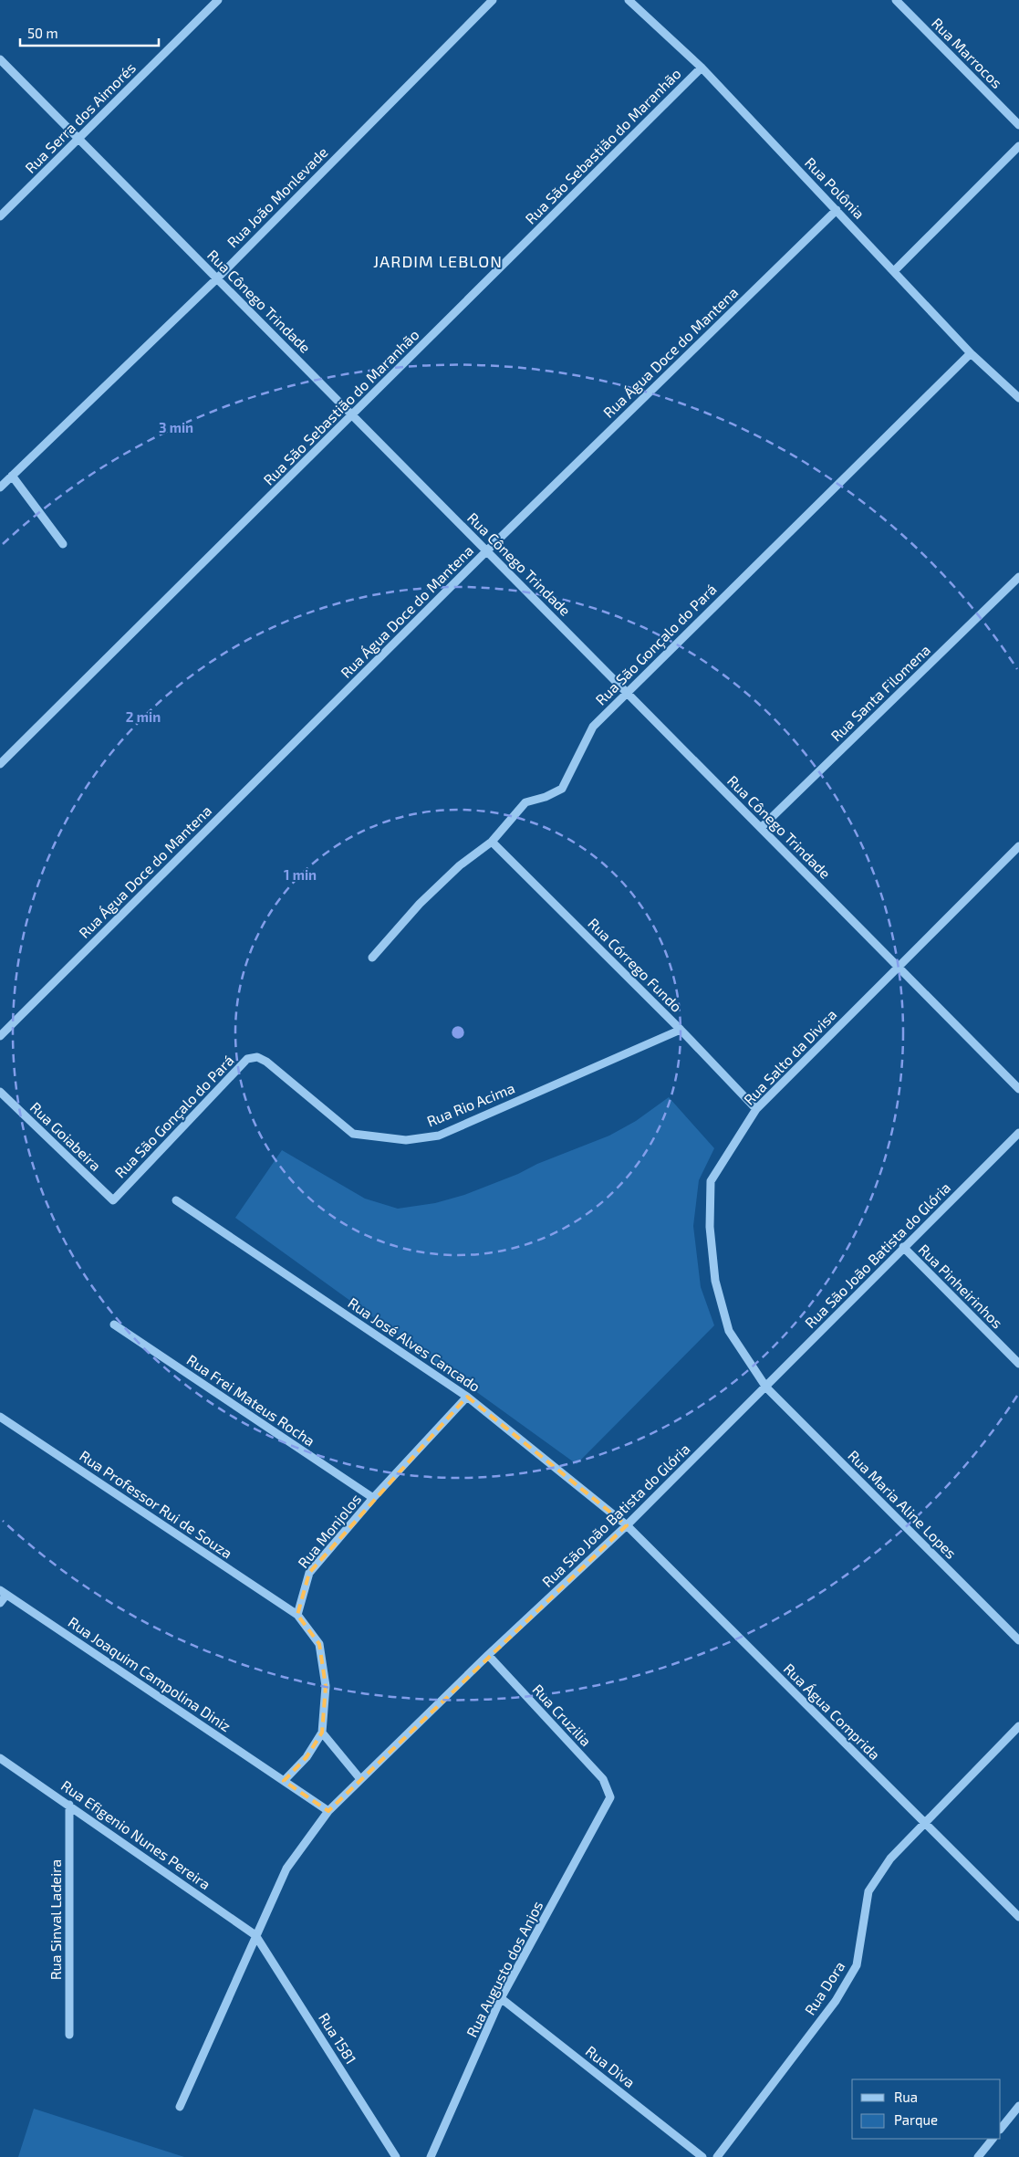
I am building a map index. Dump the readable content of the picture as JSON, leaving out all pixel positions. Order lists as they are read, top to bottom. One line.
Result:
{"streets":{"street":["Rua Marrocos","Rua Serra dos Aimorés","Rua São Sebastião do Maranhão","Rua Polônia","Rua João Monlevade","Rua Cônego Trindade","Rua Água Doce do Mantena","Rua São Gonçalo do Pará","Rua Santa Filomena","Rua Córrego Fundo","Rua Salto da Divisa","Rua Rio Acima","Rua Goiabeira","Rua São João Batista do Glória","Rua Pinheirinhos","Rua José Alves Cancado","Rua Frei Mateus Rocha","Rua Professor Rui de Souza","Rua Maria Aline Lopes","Rua Monjolos","Rua Joaquim Campolina Diniz","Rua Água Comprida","Rua Cruzilia","Rua Efigenio Nunes Pereira","Rua Sinval Ladeira","Rua Augusto dos Anjos","Rua Dora","Rua 1581","Rua Diva"]},"crossings":[["Rua Serra dos Aimorés","Rua Cônego Trindade"],["Rua São Sebastião do Maranhão","Rua Polônia"],["Rua São Sebastião do Maranhão","Rua Cônego Trindade"],["Rua Polônia","Rua Água Doce do Mantena"],["Rua Polônia","Rua São Gonçalo do Pará"],["Rua João Monlevade","Rua Cônego Trindade"],["Rua Cônego Trindade","Rua Água Doce do Mantena"],["Rua Cônego Trindade","Rua São Gonçalo do Pará"],["Rua Cônego Trindade","Rua Santa Filomena"],["Rua Cônego Trindade","Rua Salto da Divisa"],["Rua São Gonçalo do Pará","Rua Córrego Fundo"],["Rua São Gonçalo do Pará","Rua Rio Acima"],["Rua São Gonçalo do Pará","Rua Goiabeira"],["Rua Córrego Fundo","Rua Salto da Divisa"],["Rua Córrego Fundo","Rua Rio Acima"],["Rua Salto da Divisa","Rua São João Batista do Glória"],["Rua Salto da Divisa","Rua Maria Aline Lopes"],["Rua São João Batista do Glória","Rua Pinheirinhos"],["Rua São João Batista do Glória","Rua José Alves Cancado"],["Rua São João Batista do Glória","Rua Maria Aline Lopes"],["Rua São João Batista do Glória","Rua Água Comprida"],["Rua São João Batista do Glória","Rua Cruzilia"],["Rua São João Batista do Glória","Rua Efigenio Nunes Pereira"],["Rua São João Batista do Glória","Rua 1581"],["Rua José Alves Cancado","Rua Monjolos"],["Rua José Alves Cancado","Rua Água Comprida"],["Rua Frei Mateus Rocha","Rua Monjolos"],["Rua Professor Rui de Souza","Rua Monjolos"],["Rua Água Comprida","Rua Dora"],["Rua Cruzilia","Rua Augusto dos Anjos"],["Rua Efigenio Nunes Pereira","Rua Sinval Ladeira"],["Rua Efigenio Nunes Pereira","Rua 1581"],["Rua Augusto dos Anjos","Rua Diva"]],"districts":["JARDIM LEBLON"],"legend":["Rua","Parque"],"scale_bar":"50 m","rings":["3 min","2 min","1 min"]}
